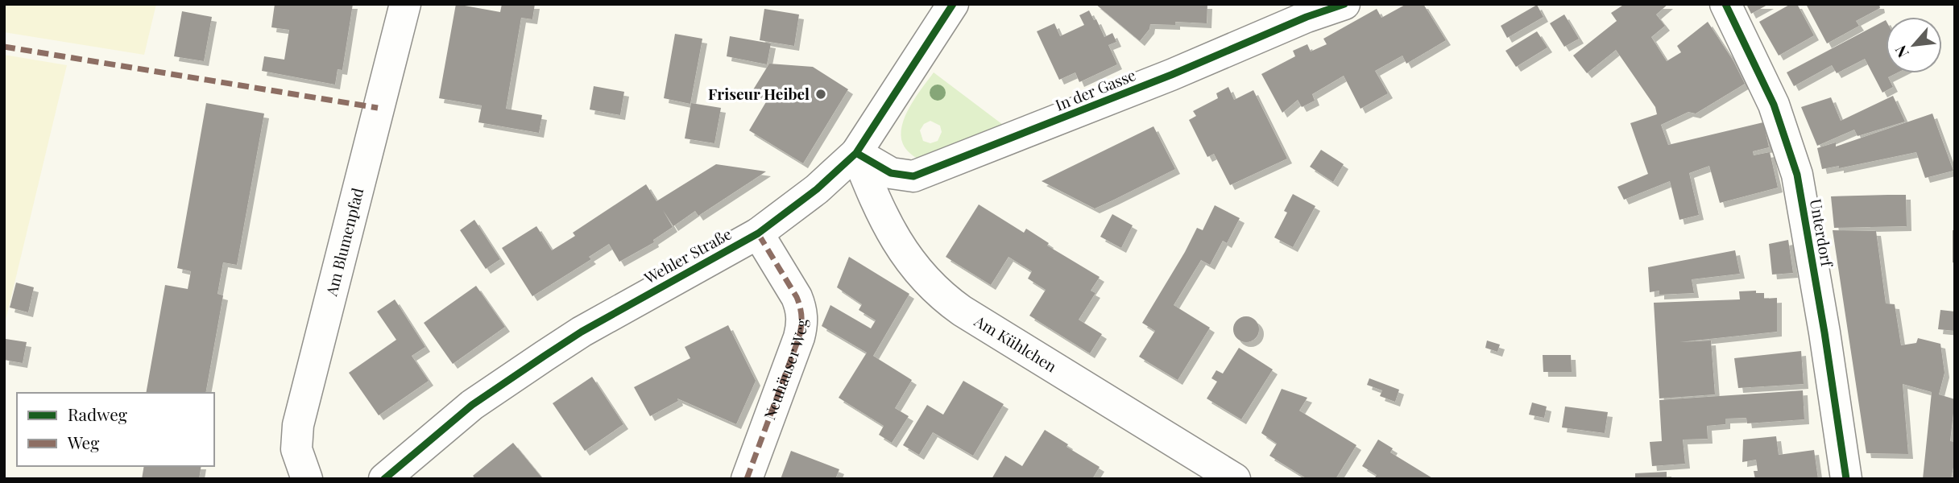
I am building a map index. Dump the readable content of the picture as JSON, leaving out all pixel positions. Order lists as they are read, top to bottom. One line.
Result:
{"streets":{"street":["In der Gasse","Unterdorf","Am Blumenpfad","Wehler Straße","Am Kühlchen","Neuhäuser Weg"]},"crossings":[["In der Gasse","Wehler Straße"],["In der Gasse","Am Kühlchen"],["Wehler Straße","Am Kühlchen"],["Wehler Straße","Neuhäuser Weg"]],"places":["Friseur Heibel"],"legend":["Radweg","Weg"],"north":"bottom left"}
